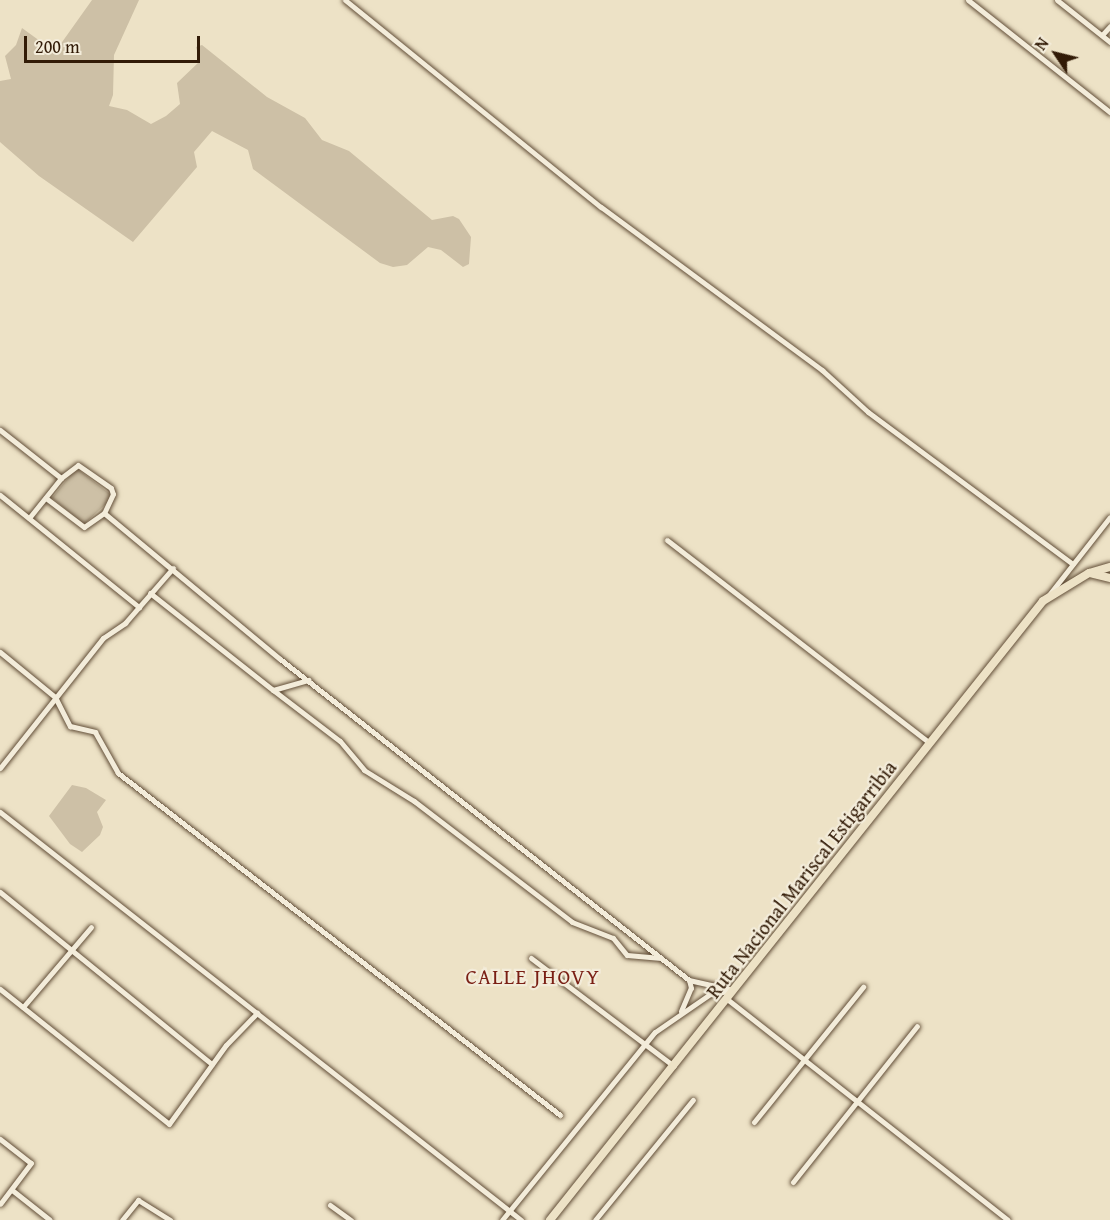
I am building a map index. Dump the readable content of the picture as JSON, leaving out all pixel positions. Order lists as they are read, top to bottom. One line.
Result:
{"streets":{"main road":["Ruta Nacional Mariscal Estigarribia"]},"districts":["CALLE JHOVY"],"scale_bar":"200 m","north":"top left"}
